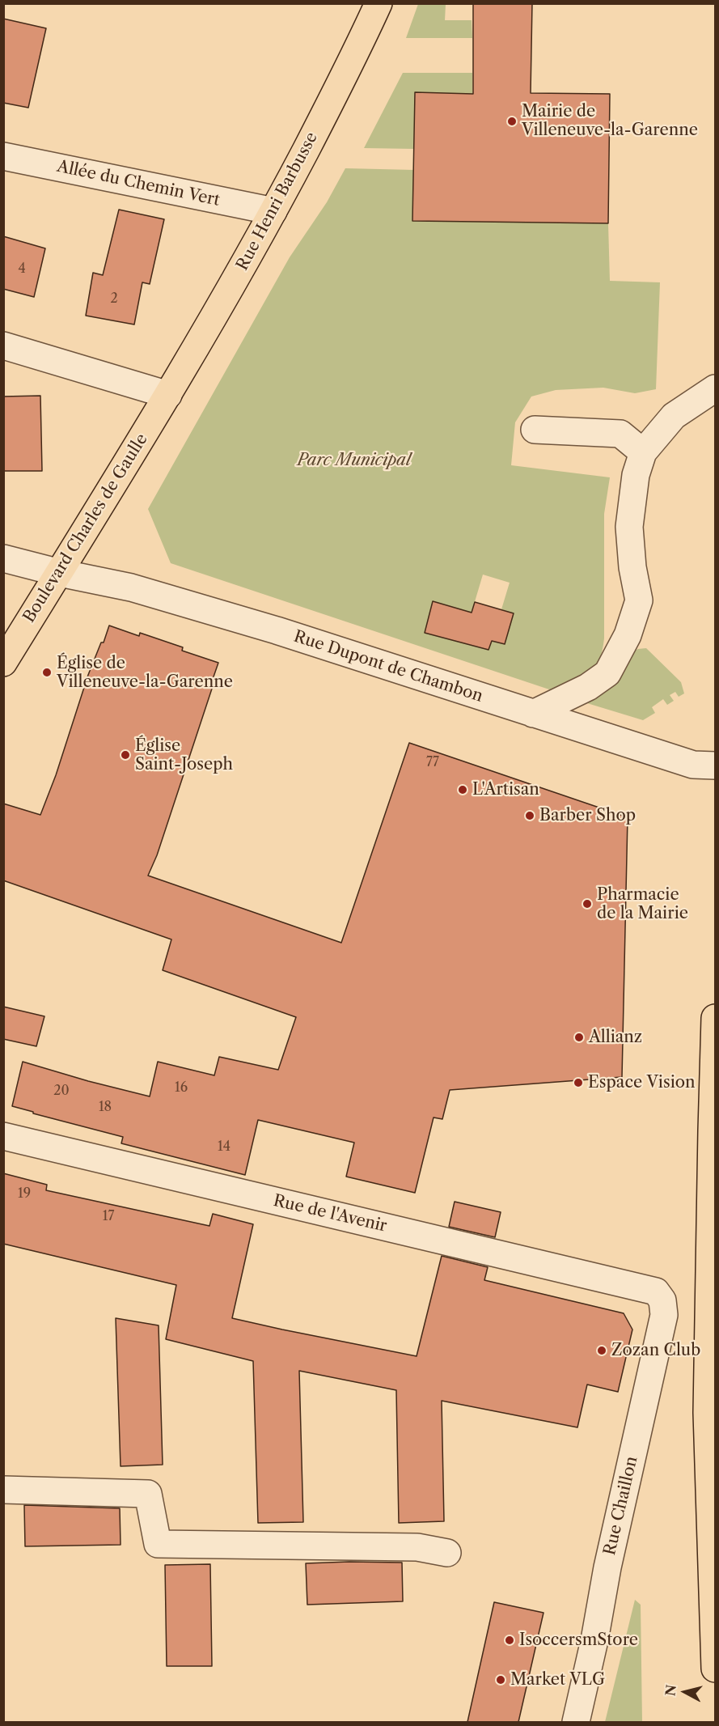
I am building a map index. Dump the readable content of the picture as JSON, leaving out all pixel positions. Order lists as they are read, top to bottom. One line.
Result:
{"streets":{"main road":["Rue Henri Barbusse","Boulevard Charles de Gaulle"],"street":["Allée du Chemin Vert","Rue Dupont de Chambon","Rue de l'Avenir","Rue Chaillon"]},"crossings":[["Allée du Chemin Vert","Rue Henri Barbusse"],["Rue Henri Barbusse","Boulevard Charles de Gaulle"],["Boulevard Charles de Gaulle","Rue Dupont de Chambon"],["Rue de l'Avenir","Rue Chaillon"]],"parks":["Parc Municipal"],"places":["Mairie de Villeneuve-la-Garenne","Église de Villeneuve-la-Garenne","Église Saint-Joseph","L'Artisan","Barber Shop","Pharmacie de la Mairie","Allianz","Espace Vision","Zozan Club","IsoccersmStore","Market VLG"],"house_numbers":["4","2","77","16","20","18","14","19","17"],"north":"left"}
